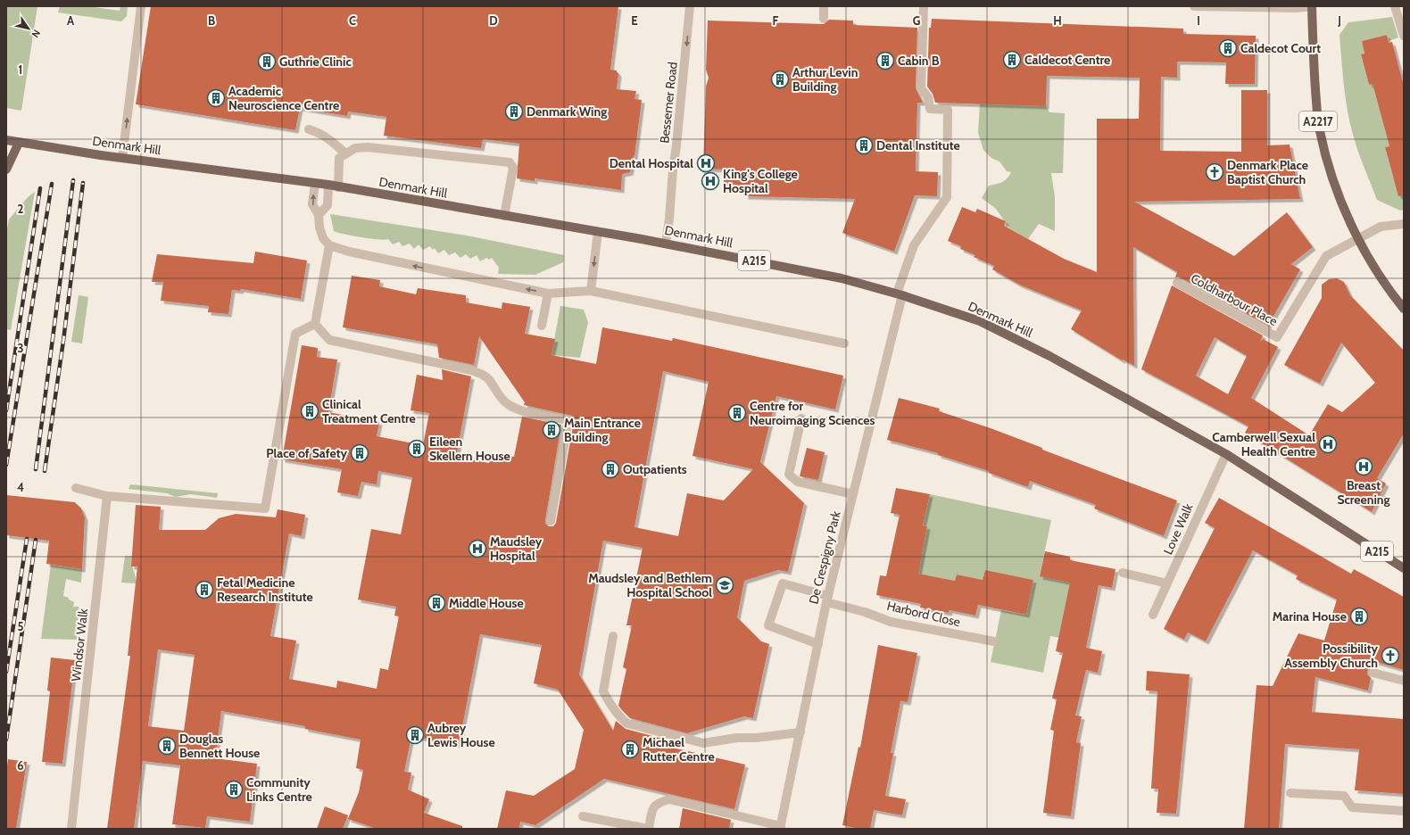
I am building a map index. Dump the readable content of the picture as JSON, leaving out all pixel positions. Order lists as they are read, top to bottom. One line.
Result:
{"streets":{"main road":["A2217","Denmark Hill","A215"],"street":["Bessemer Road","Coldharbour Place","Love Walk","De Crespigny Park","Harbord Close","Windsor Walk"]},"crossings":[["Bessemer Road","Denmark Hill"],["A2217","Coldharbour Place"],["Denmark Hill","Love Walk"],["Denmark Hill","De Crespigny Park"],["De Crespigny Park","Harbord Close"]],"one_way":["Bessemer Road"],"places":{"building":["Caldecot Court","Caldecot Centre","Cabin B","Guthrie Clinic","Arthur Levin Building","Academic Neuroscience Centre","Denmark Wing","Dental Institute","Clinical Treatment Centre","Centre for Neuroimaging Sciences","Main Entrance Building","Eileen Skellern House","Place of Safety","Outpatients","Fetal Medicine Research Institute","Middle House","Marina House","Aubrey Lewis House","Douglas Bennett House","Michael Rutter Centre","Community Links Centre"],"hospital":["Dental Hospital","King's College Hospital","Camberwell Sexual Health Centre","Breast Screening","Maudsley Hospital"],"church":["Denmark Place Baptist Church","Possibility Assembly Church"],"school or university":["Maudsley and Bethlem Hospital School"]},"north":"bottom right","grid":{"columns":["A","B","C","D","E","F","G","H","I","J"],"rows":["1","2","3","4","5","6"]}}
